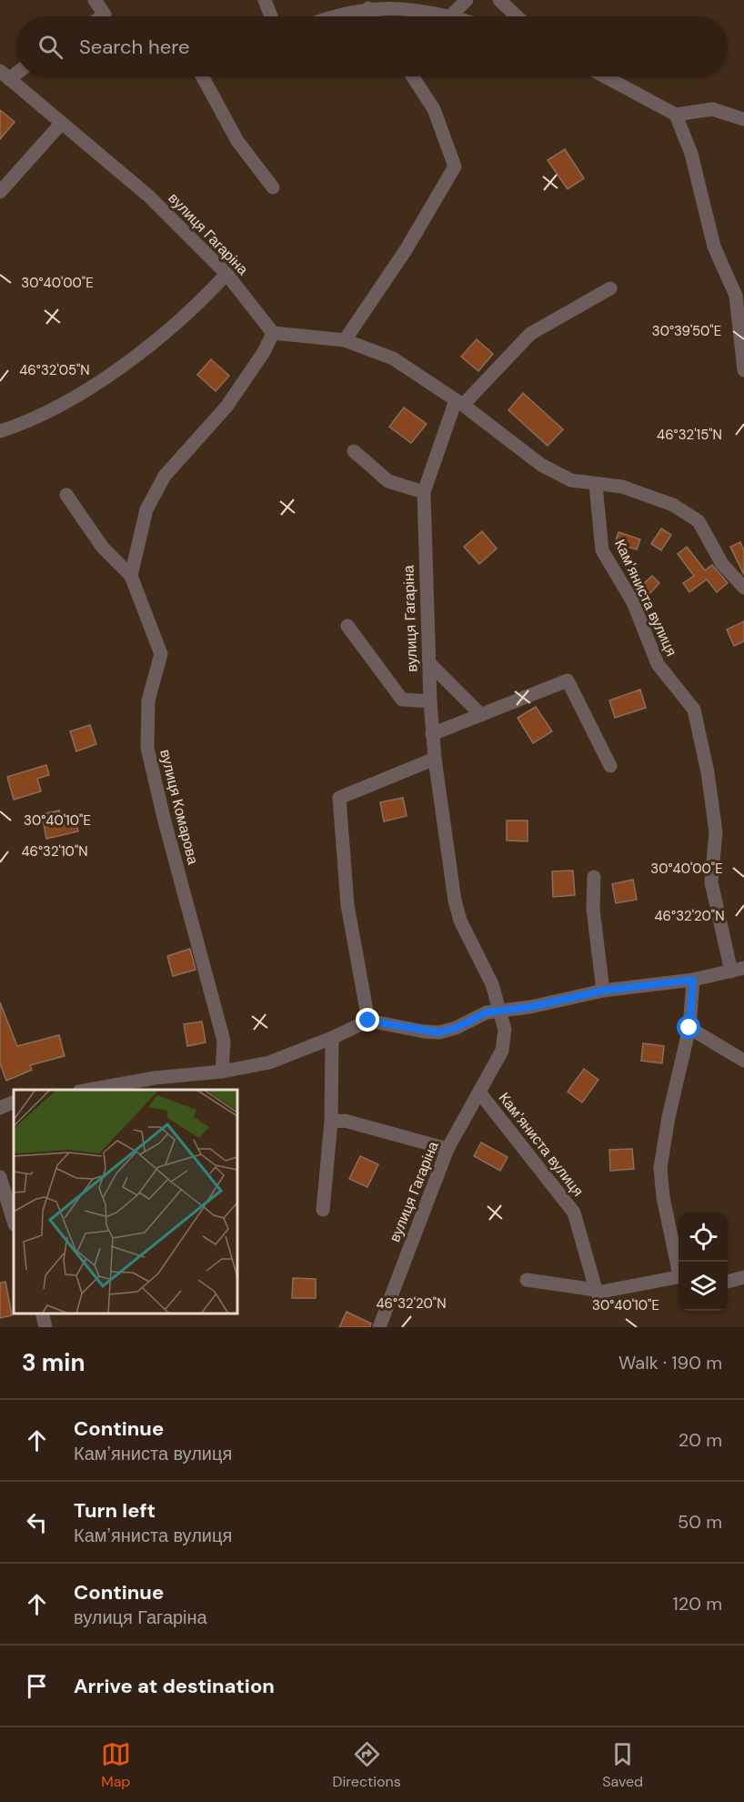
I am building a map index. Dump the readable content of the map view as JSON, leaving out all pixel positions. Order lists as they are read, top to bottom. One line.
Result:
{"streets":{"street":["вулиця Гагаріна","Камʼяниста вулиця","вулиця Комарова"]},"crossings":[["вулиця Гагаріна","Камʼяниста вулиця"]],"page":{"search":"Search here","heading":["3 min","Walk · 190 m"],"list":[["Continue","Камʼяниста вулиця","20 m"],["Turn left","Камʼяниста вулиця","50 m"],["Continue","вулиця Гагаріна","120 m"],"Arrive at destination"],"nav":["Map","Directions","Saved"]},"coordinates":["30°40'00\"E","30°39'50\"E","46°32'05\"N","46°32'15\"N","30°40'10\"E","46°32'10\"N","46°32'20\"N"]}
